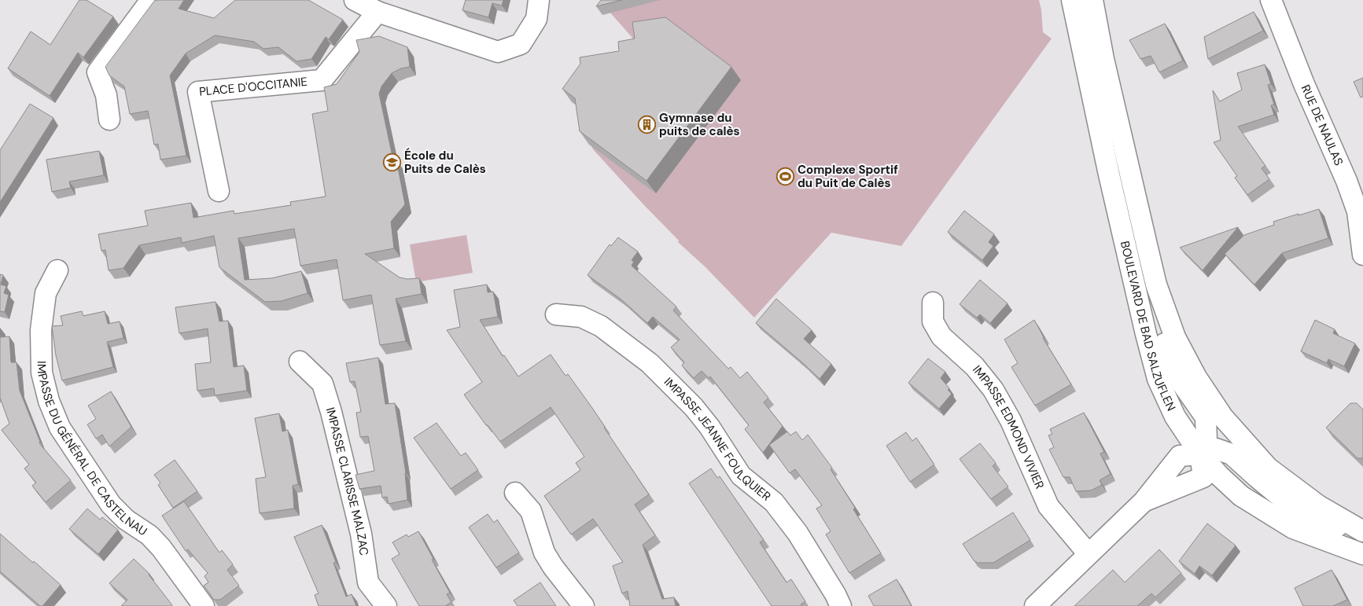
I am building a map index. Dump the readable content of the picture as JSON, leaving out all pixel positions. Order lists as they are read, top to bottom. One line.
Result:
{"streets":{"street":["PLACE D'OCCITANIE","RUE DE NAULAS","BOULEVARD DE BAD SALZUFLEN","IMPASSE EDMOND VIVIER","IMPASSE JEANNE FOULQUIER","IMPASSE DU GÉNÉRAL DE CASTELNAU","IMPASSE CLARISSE MALZAC"]},"places":{"building":["Gymnase du puits de calès"],"school or university":["École du Puits de Calès"],"sports":["Complexe Sportif du Puit de Calès"]}}
